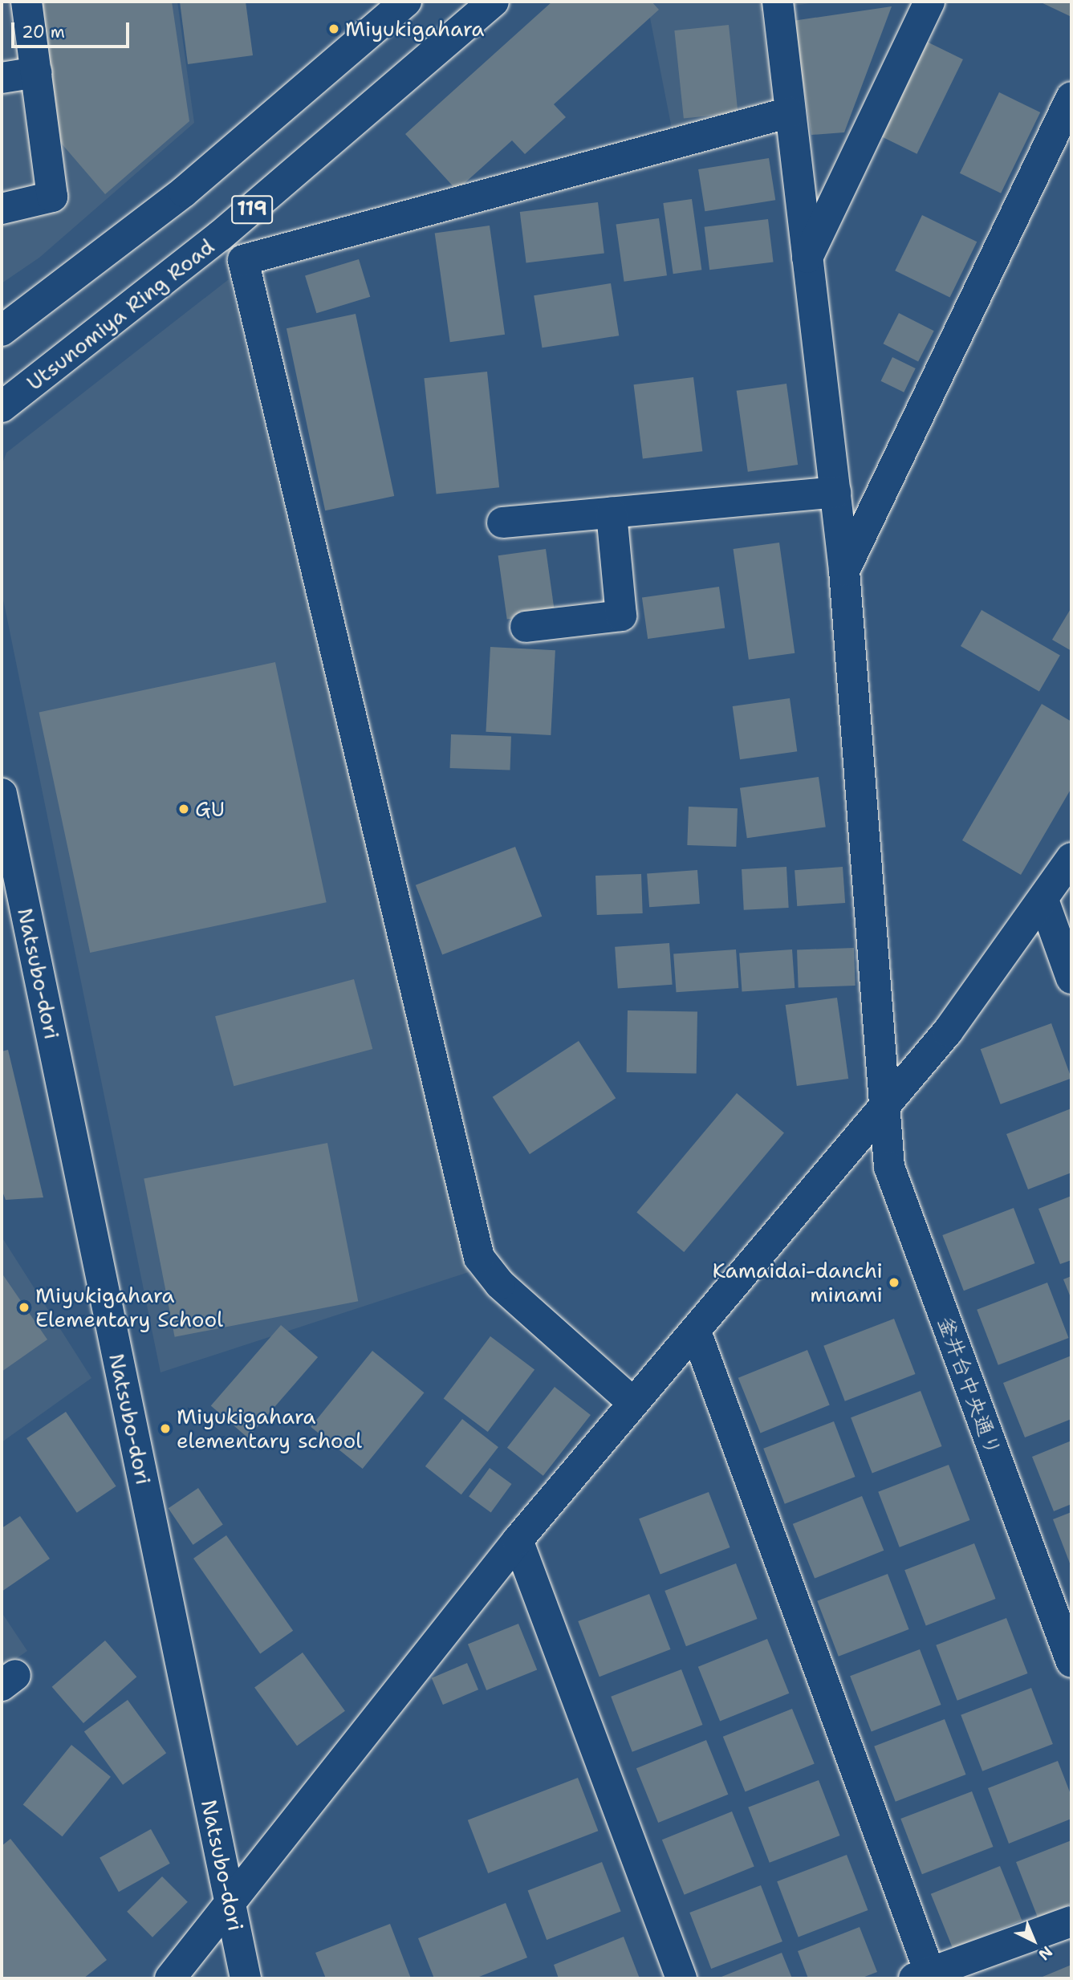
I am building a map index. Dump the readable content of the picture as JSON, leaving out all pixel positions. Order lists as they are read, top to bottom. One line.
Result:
{"streets":{"main road":["119","Utsunomiya Ring Road","Natsubo-dori","釜井台中央通り"]},"places":["Miyukigahara","GU","Kamaidai-danchi minami","Miyukigahara Elementary School","Miyukigahara elementary school"],"scale_bar":"20 m","north":"bottom right"}
